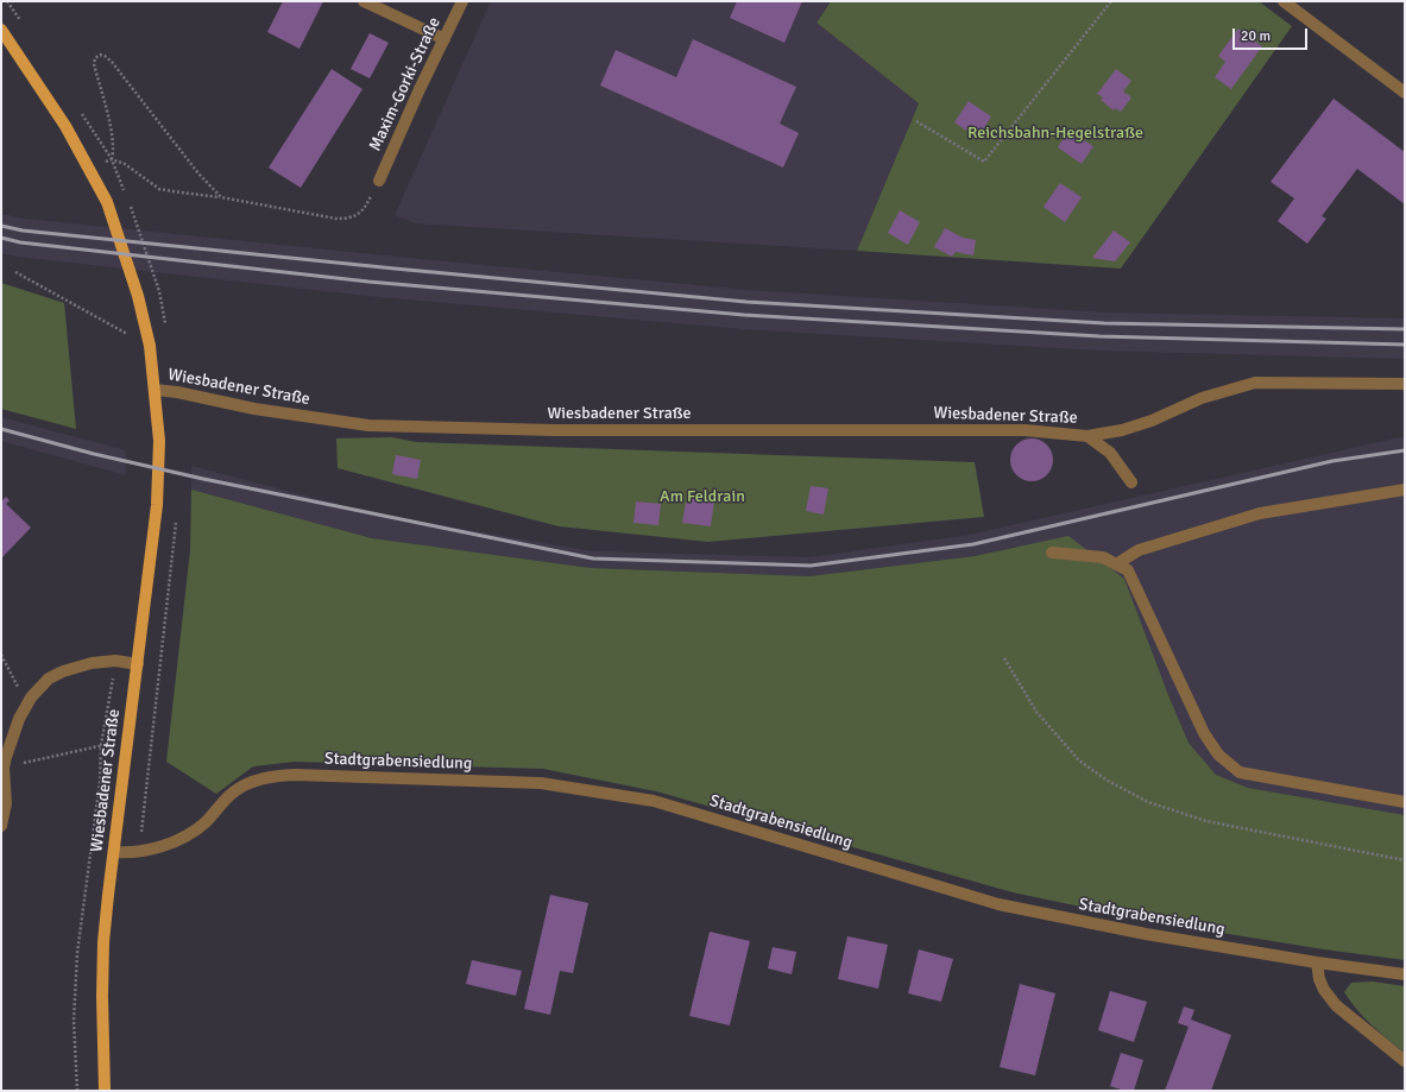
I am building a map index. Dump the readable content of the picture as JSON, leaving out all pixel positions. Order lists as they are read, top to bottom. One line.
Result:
{"streets":{"main road":["Wiesbadener Straße"],"street":["Maxim-Gorki-Straße","Stadtgrabensiedlung"]},"crossings":[["Wiesbadener Straße","Stadtgrabensiedlung"]],"parks":["Reichsbahn-Hegelstraße","Am Feldrain"],"scale_bar":"20 m"}
